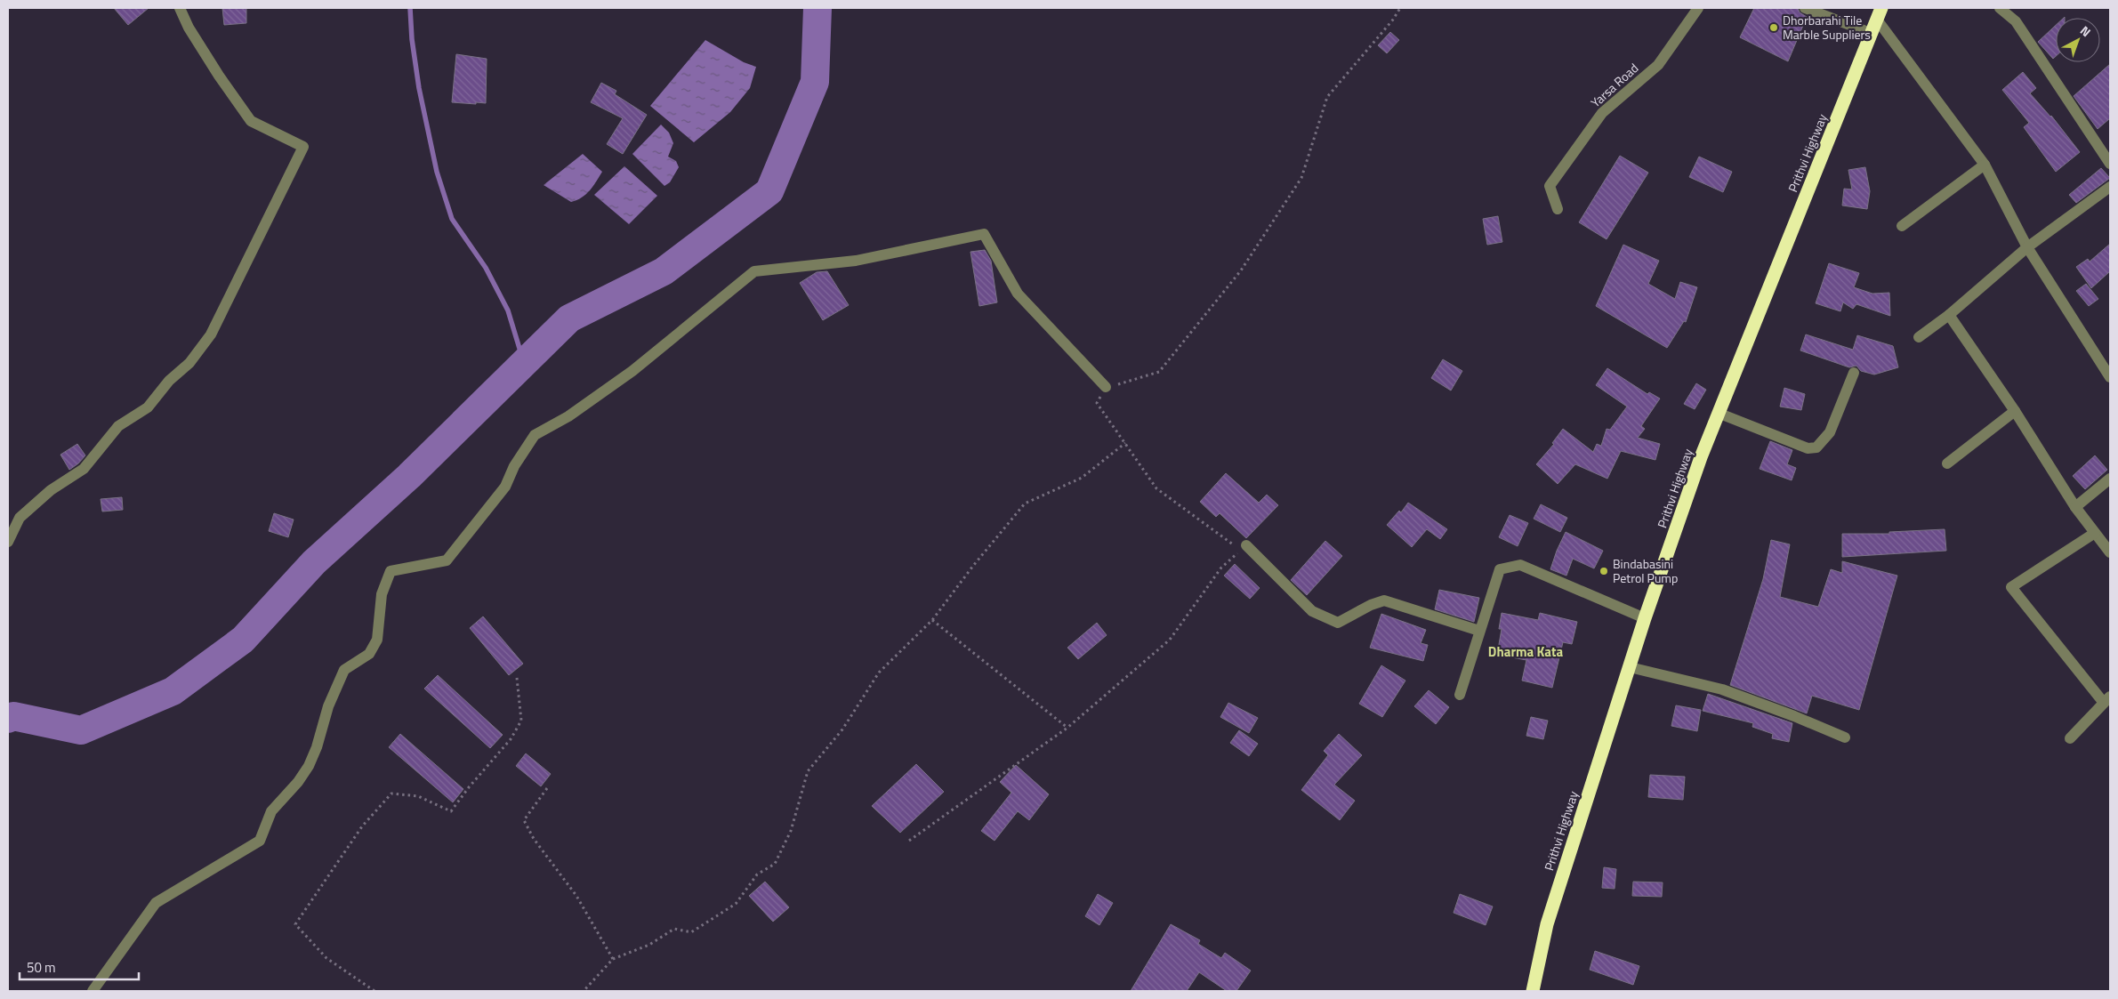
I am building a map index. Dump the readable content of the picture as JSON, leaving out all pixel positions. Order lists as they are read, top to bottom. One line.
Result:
{"streets":{"highway":["Prithvi Highway"],"street":["Yarsa Road"]},"districts":["Dharma Kata"],"places":["Dhorbarahi Tile Marble Suppliers","Bindabasini Petrol Pump"],"scale_bar":"50 m","north":"top right"}
